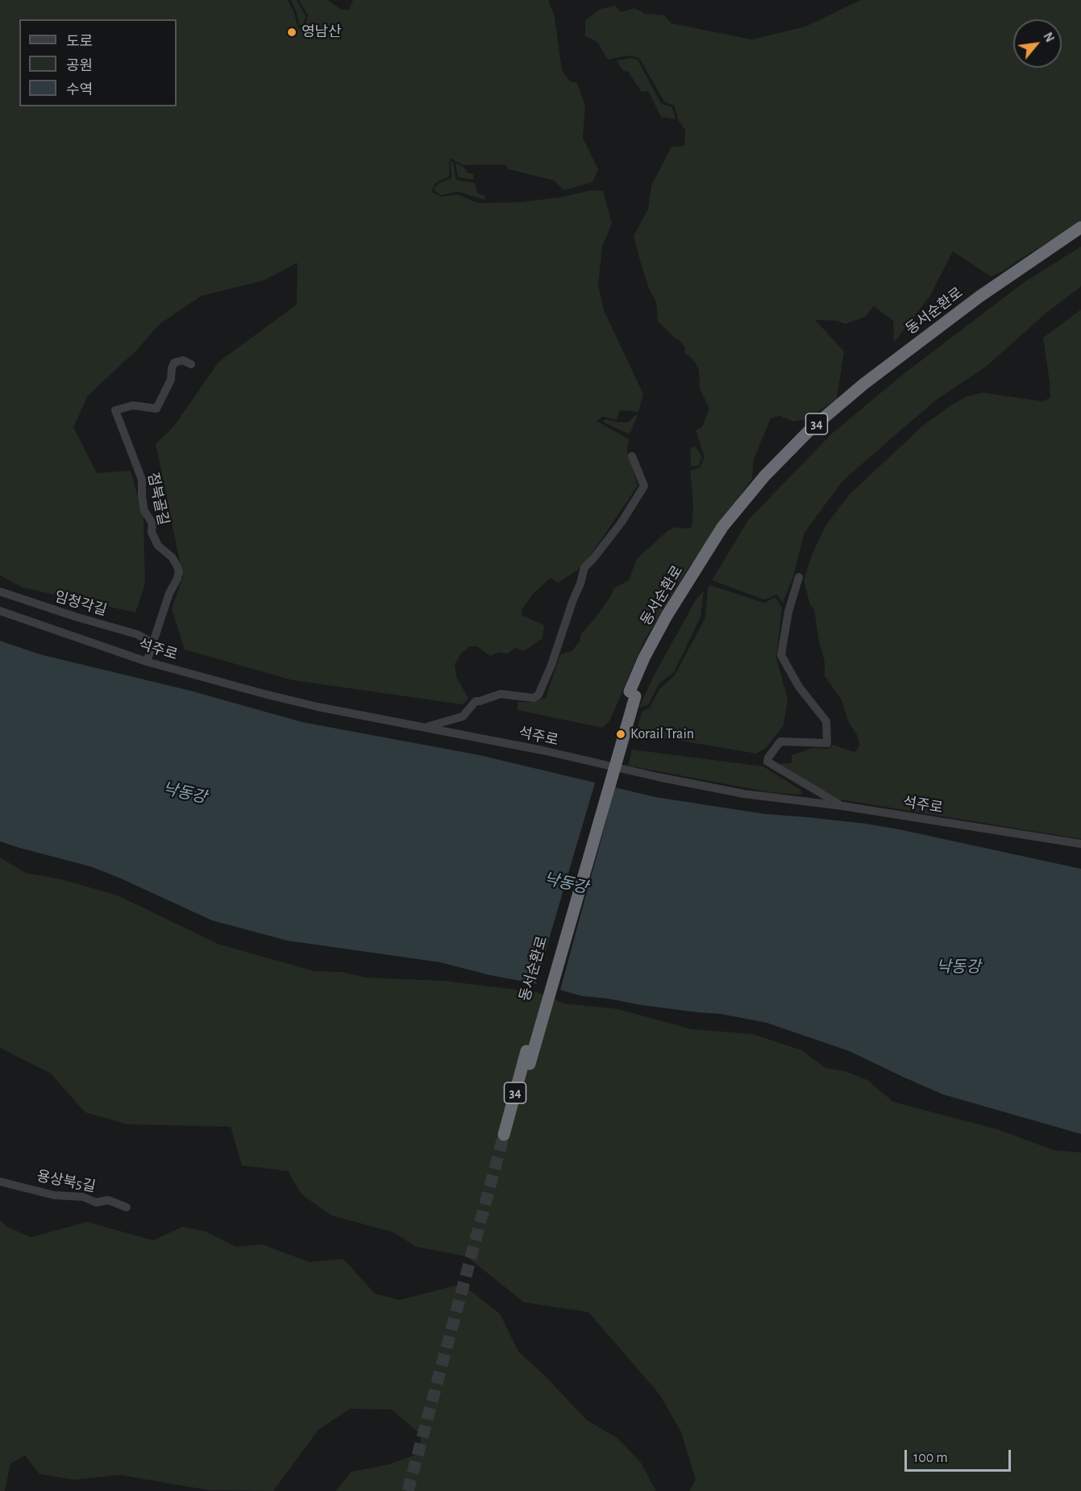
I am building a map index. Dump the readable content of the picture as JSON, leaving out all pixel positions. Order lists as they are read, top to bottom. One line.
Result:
{"streets":{"highway":["동서순환로","34"],"street":["점북골길","임청각길","석주로","용상북5길"]},"crossings":[["점북골길","임청각길"],["점북골길","석주로"]],"water":["낙동강"],"places":["영남산","Korail Train"],"legend":["도로","공원","수역"],"scale_bar":"100 m","north":"top right"}
